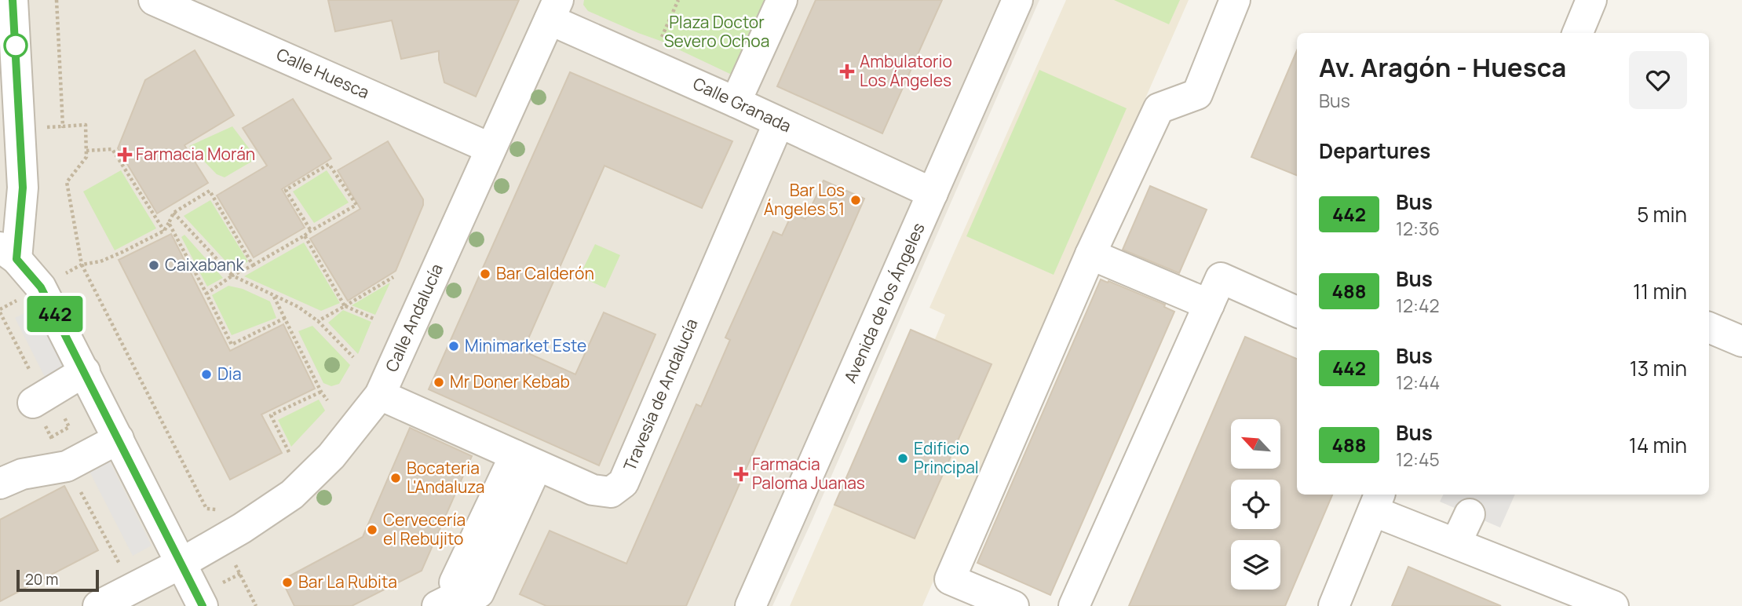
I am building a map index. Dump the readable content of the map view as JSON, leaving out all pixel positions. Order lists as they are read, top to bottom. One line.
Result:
{"streets":{"street":["Calle Huesca","Calle Granada","Avenida de los Ángeles","Calle Andalucía","Travesía de Andalucía"]},"crossings":[["Calle Huesca","Calle Andalucía"],["Calle Granada","Avenida de los Ángeles"],["Calle Granada","Calle Andalucía"],["Calle Granada","Travesía de Andalucía"],["Calle Andalucía","Travesía de Andalucía"]],"parks":["Plaza Doctor Severo Ochoa"],"places":{"health":["Ambulatorio Los Ángeles","Farmacia Morán","Farmacia Paloma Juanas"],"other":["Bar Los Ángeles 51","Caixabank","Bar Calderón","Minimarket Este","Dia","Mr Doner Kebab","Edificio Principal","Bocateria L'Andaluza","Cervecería el Rebujito","Bar La Rubita"]},"lines":["bus line 442"],"scale_bar":"20 m","north":"top left","page":{"on_map":"442","heading":[["Av. Aragón - Huesca","Bus"],"Departures"],"list":[{"mark":"442","name":"Bus","note":"12:36","value":"5 min"},{"mark":"488","name":"Bus","note":"12:42","value":"11 min"},{"mark":"442","name":"Bus","note":"12:44","value":"13 min"},{"mark":"488","name":"Bus","note":"12:45","value":"14 min"}],"scale":"20 m"}}
